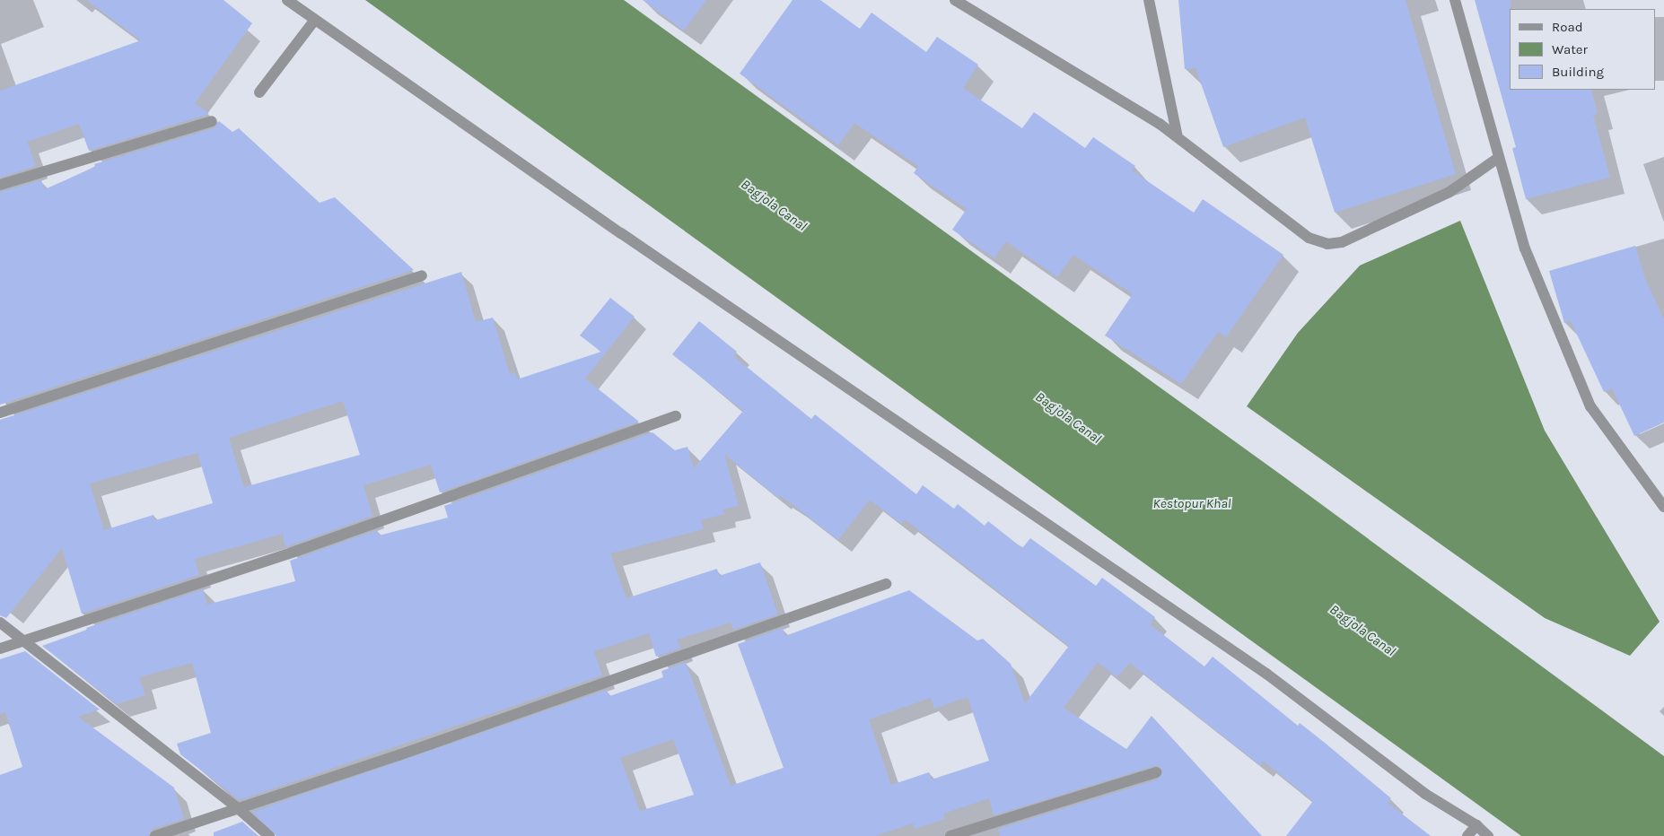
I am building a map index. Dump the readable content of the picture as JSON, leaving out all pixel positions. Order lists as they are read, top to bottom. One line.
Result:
{"water":["Bagjola Canal","Kestopur Khal"],"legend":["Road","Water","Building"]}
